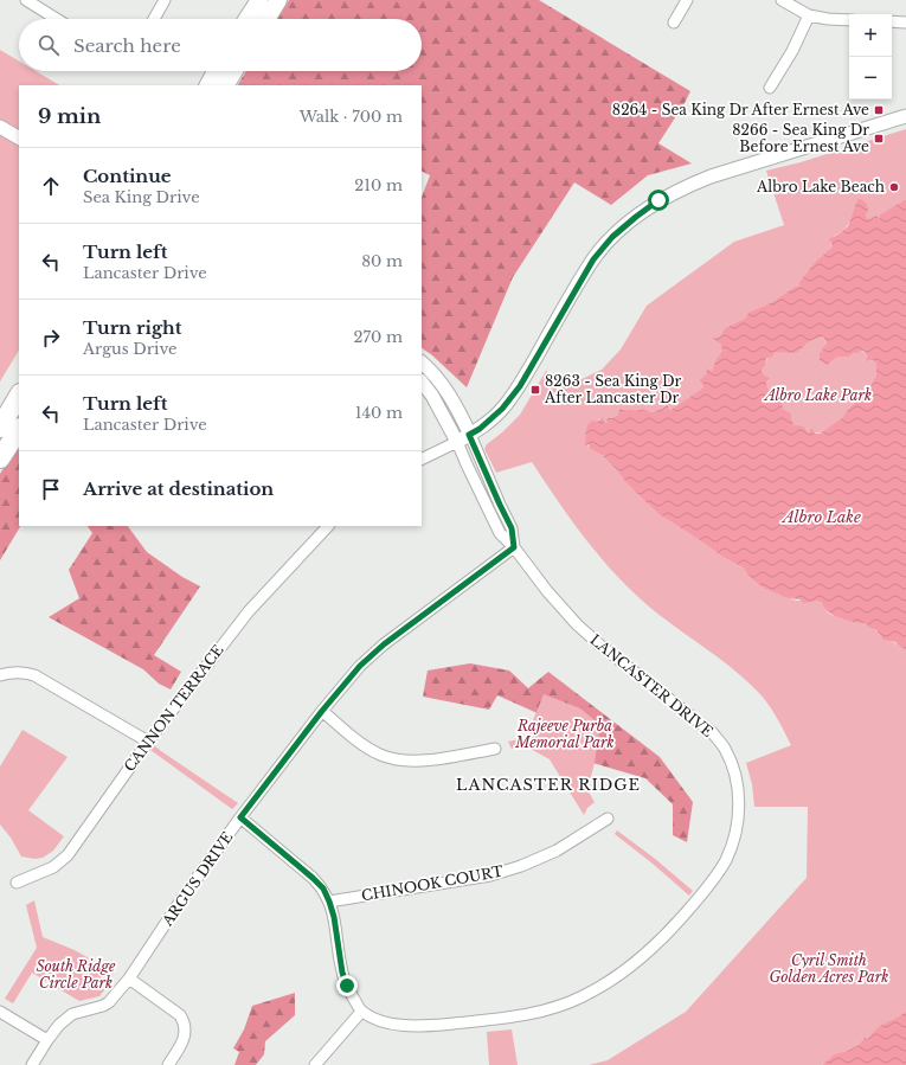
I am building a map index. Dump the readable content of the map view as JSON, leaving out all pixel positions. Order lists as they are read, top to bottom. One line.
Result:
{"streets":{"street":["LANCASTER DRIVE","CANNON TERRACE","ARGUS DRIVE","CHINOOK COURT"]},"crossings":[["LANCASTER DRIVE","ARGUS DRIVE"]],"districts":["LANCASTER RIDGE"],"water":["Albro Lake"],"parks":["Albro Lake Park","Rajeeve Purba Memorial Park","Cyril Smith Golden Acres Park","South Ridge Circle Park"],"places":{"transit":["8264 - Sea King Dr After Ernest Ave","8266 - Sea King Dr Before Ernest Ave","8263 - Sea King Dr After Lancaster Dr"],"other":["Albro Lake Beach"]},"page":{"map_buttons":["+","−"],"search":"Search here","heading":["9 min","Walk · 700 m"],"list":[["Continue","Sea King Drive","210 m"],["Turn left","Lancaster Drive","80 m"],["Turn right","Argus Drive","270 m"],["Turn left","Lancaster Drive","140 m"],"Arrive at destination"]}}
